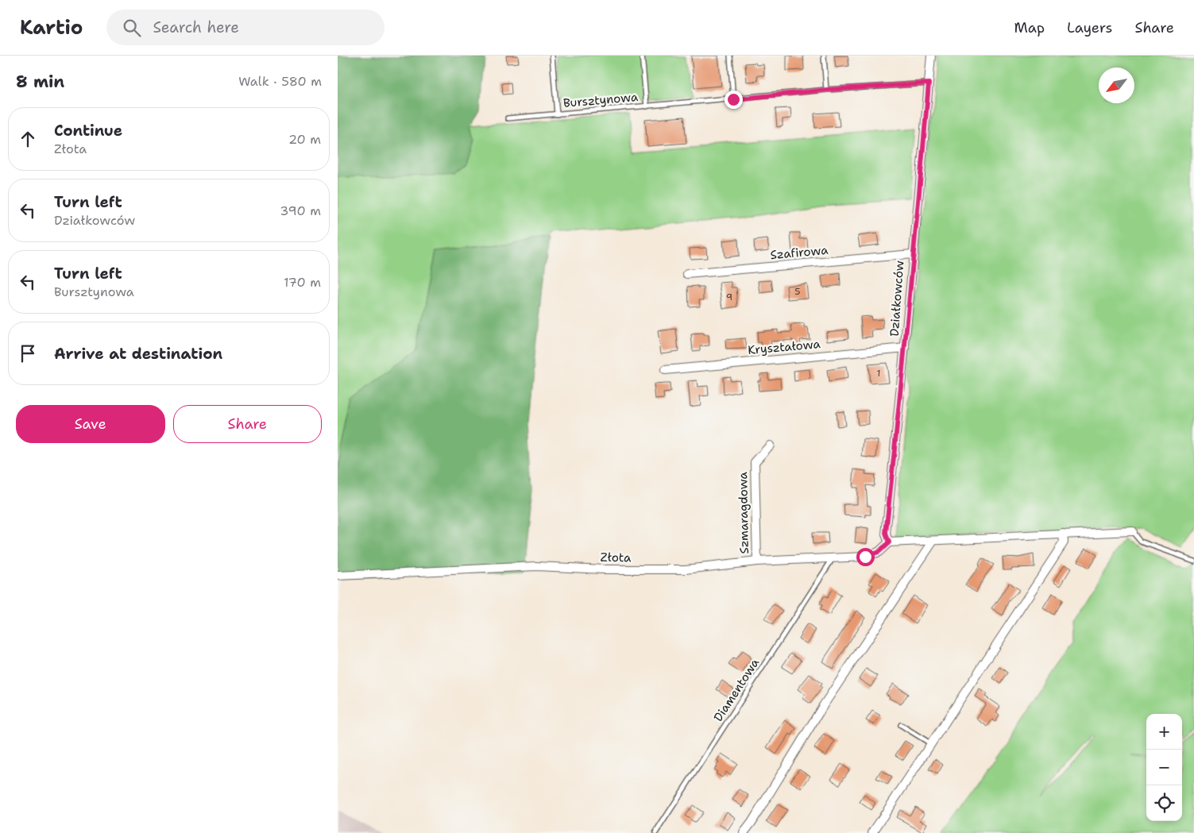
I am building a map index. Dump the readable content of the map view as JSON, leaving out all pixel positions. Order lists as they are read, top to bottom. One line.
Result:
{"streets":{"street":["Szafirowa","Działkowców","Kryształowa","Szmaragdowa","Złota"],"lane":["Bursztynowa","Diamentowa"]},"crossings":[["Bursztynowa","Działkowców"],["Szafirowa","Działkowców"],["Działkowców","Kryształowa"],["Działkowców","Złota"],["Szmaragdowa","Złota"],["Złota","Diamentowa"]],"house_numbers":["5","9","1"],"north":"bottom left","page":{"header":"Kartio","search":"Search here","nav":["Map","Layers","Share"],"heading":["8 min","Walk · 580 m"],"list":[["Continue","Złota","20 m"],["Turn left","Działkowców","390 m"],["Turn left","Bursztynowa","170 m"],"Arrive at destination"],"buttons":["Save","Share"],"map_buttons":["+","−"]}}
